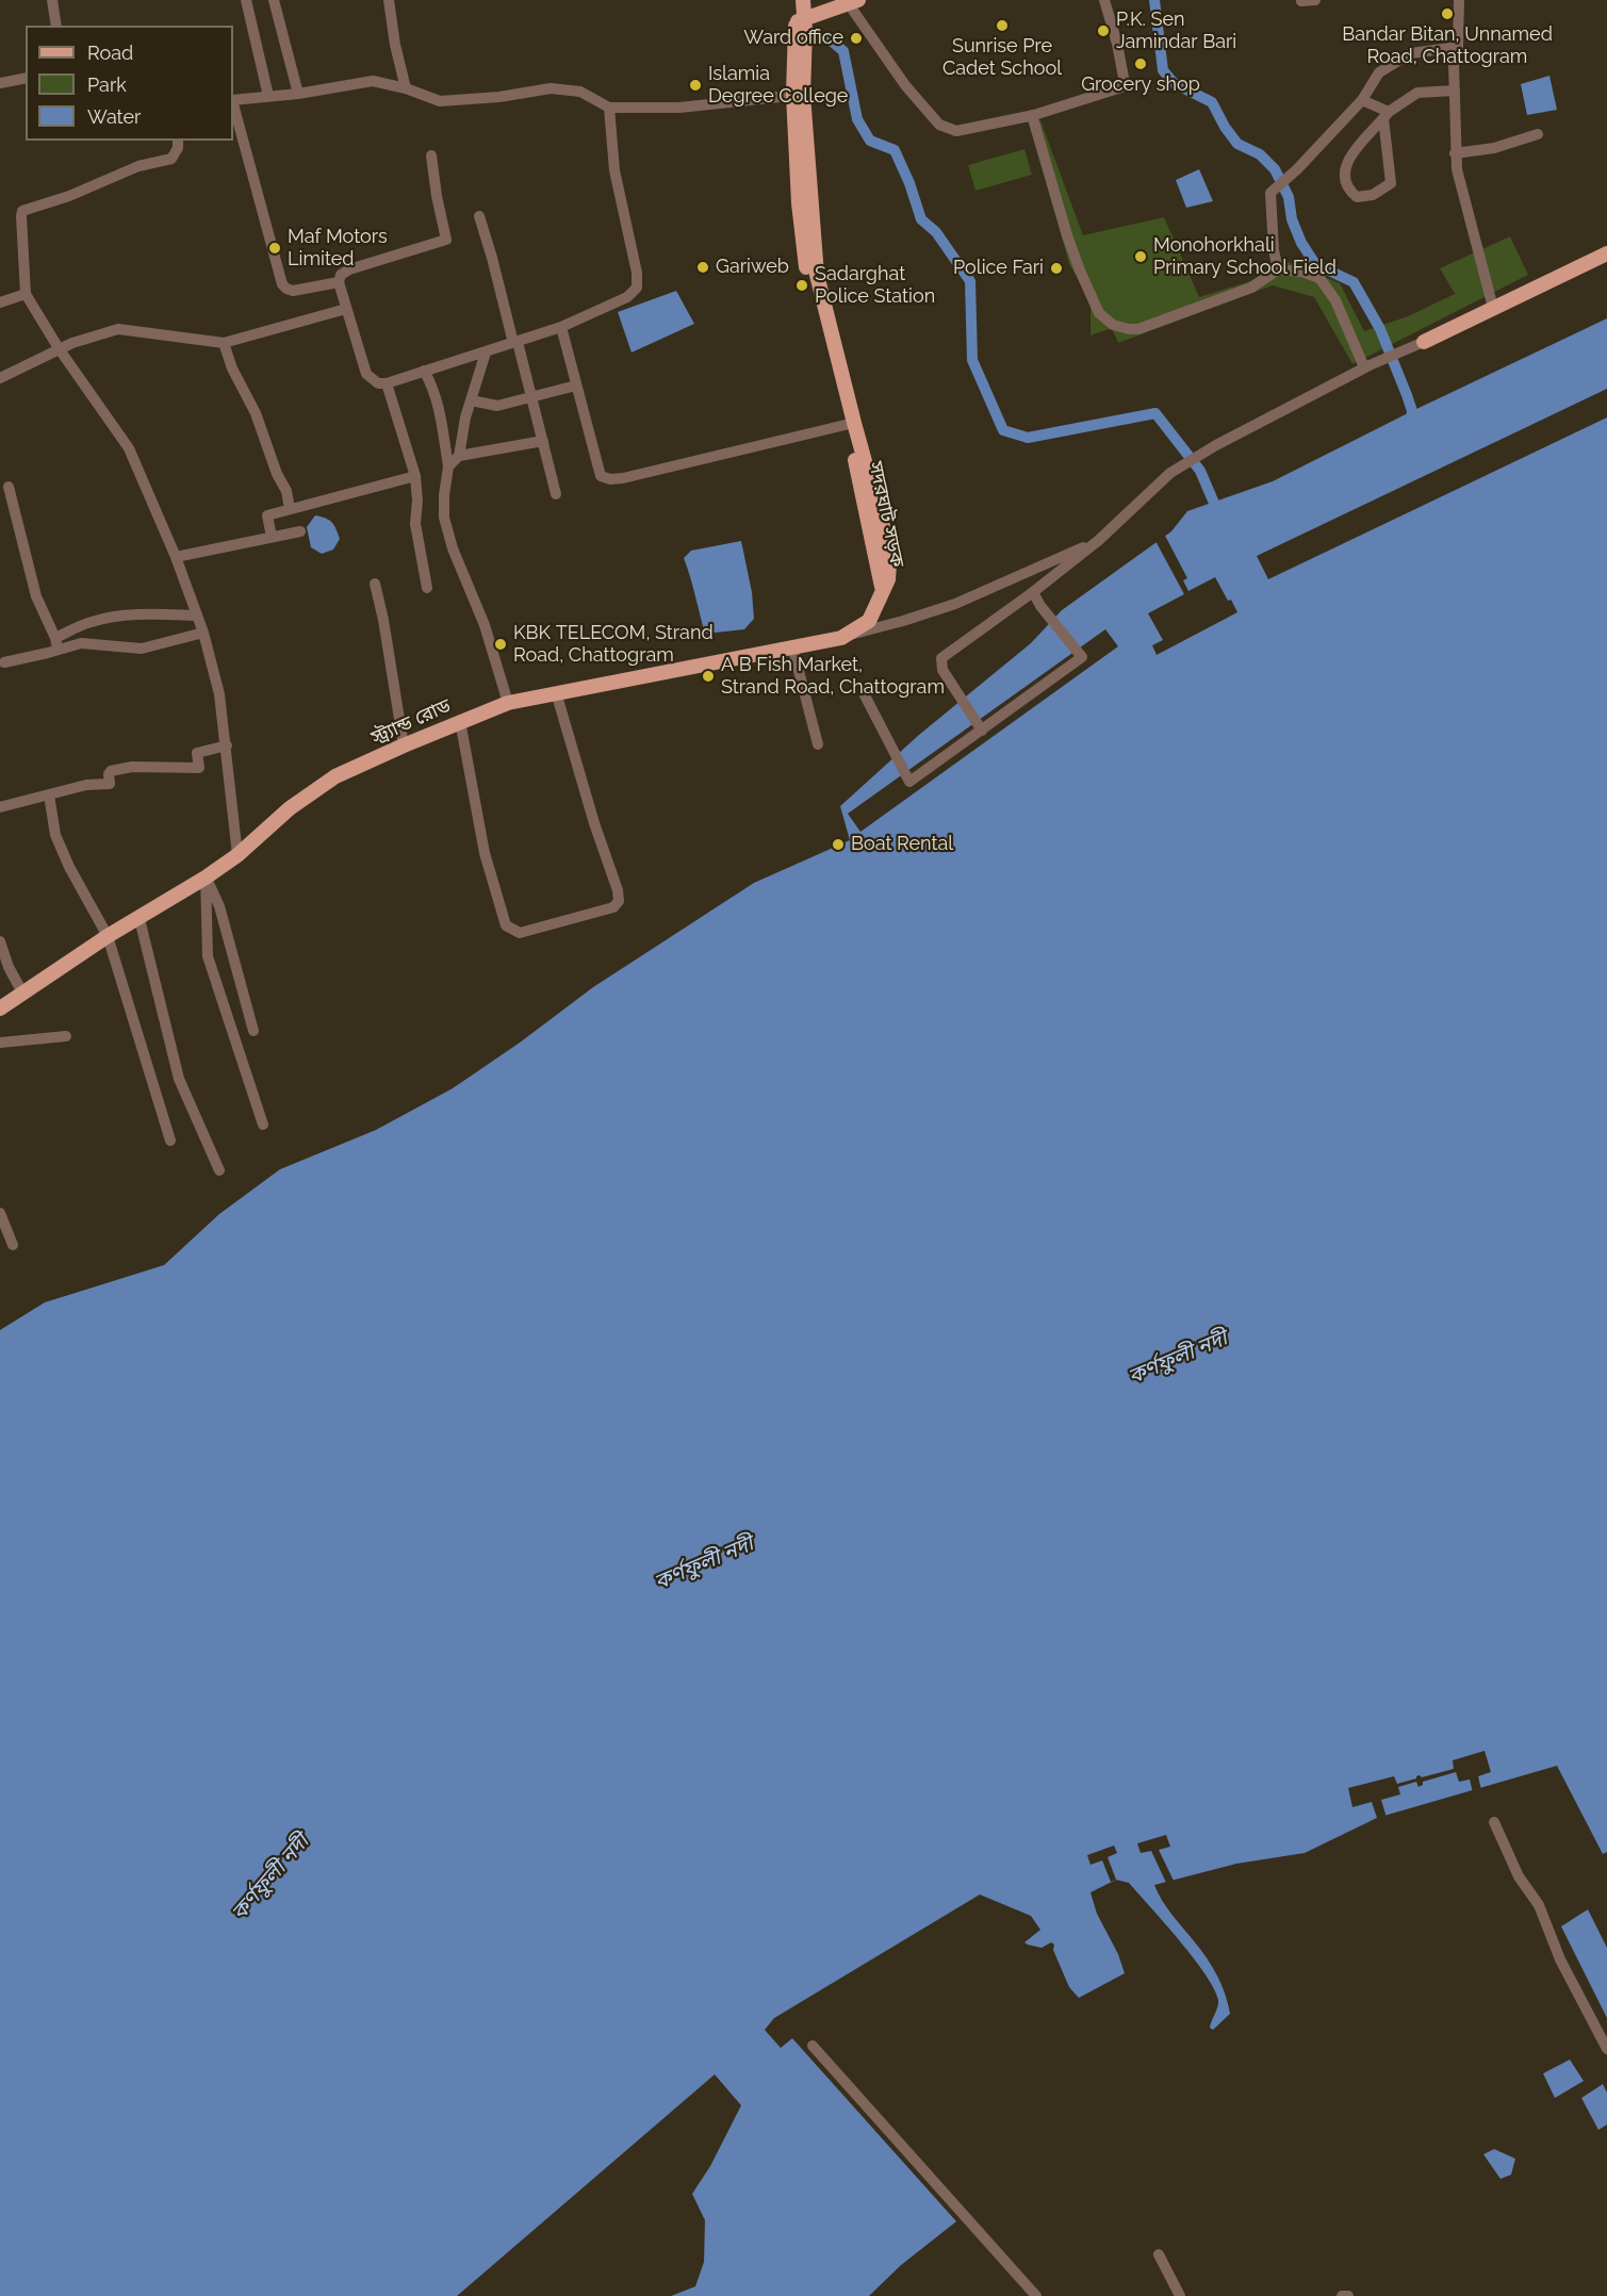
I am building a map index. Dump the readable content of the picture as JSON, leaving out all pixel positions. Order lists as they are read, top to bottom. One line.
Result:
{"streets":{"main road":["সদরঘাট সড়ক","স্ট্র্যান্ড রোড"]},"crossings":[["সদরঘাট সড়ক","স্ট্র্যান্ড রোড"]],"water":["কর্ণফুলী নদী"],"places":["Bandar Bitan, Unnamed Road, Chattogram","Sunrise Pre Cadet School","P.K. Sen Jamindar Bari","Ward office","Grocery shop","Islamia Degree College","Maf Motors Limited","Monohorkhali Primary School Field","Gariweb","Police Fari","Sadarghat Police Station","KBK TELECOM, Strand Road, Chattogram","A B Fish Market, Strand Road, Chattogram","Boat Rental"],"legend":["Road","Park","Water"]}
